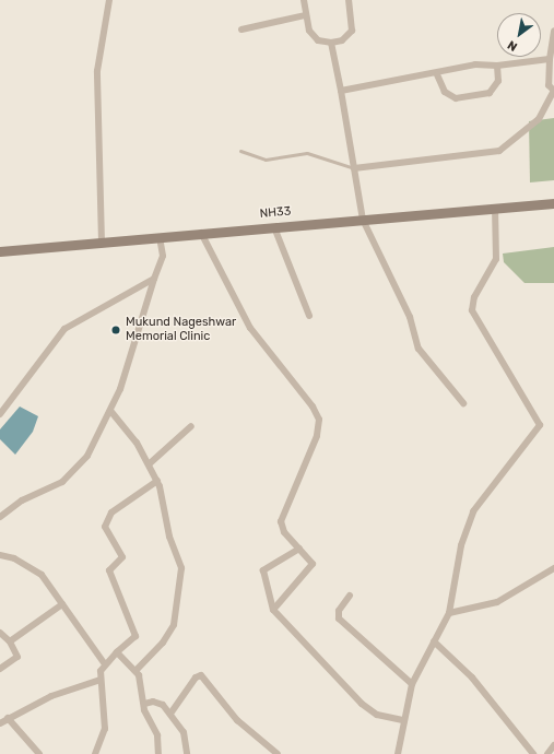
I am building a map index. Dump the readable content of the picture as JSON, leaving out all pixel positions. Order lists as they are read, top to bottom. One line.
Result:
{"streets":{"main road":["NH33"]},"places":["Mukund Nageshwar Memorial Clinic"],"north":"bottom left"}
